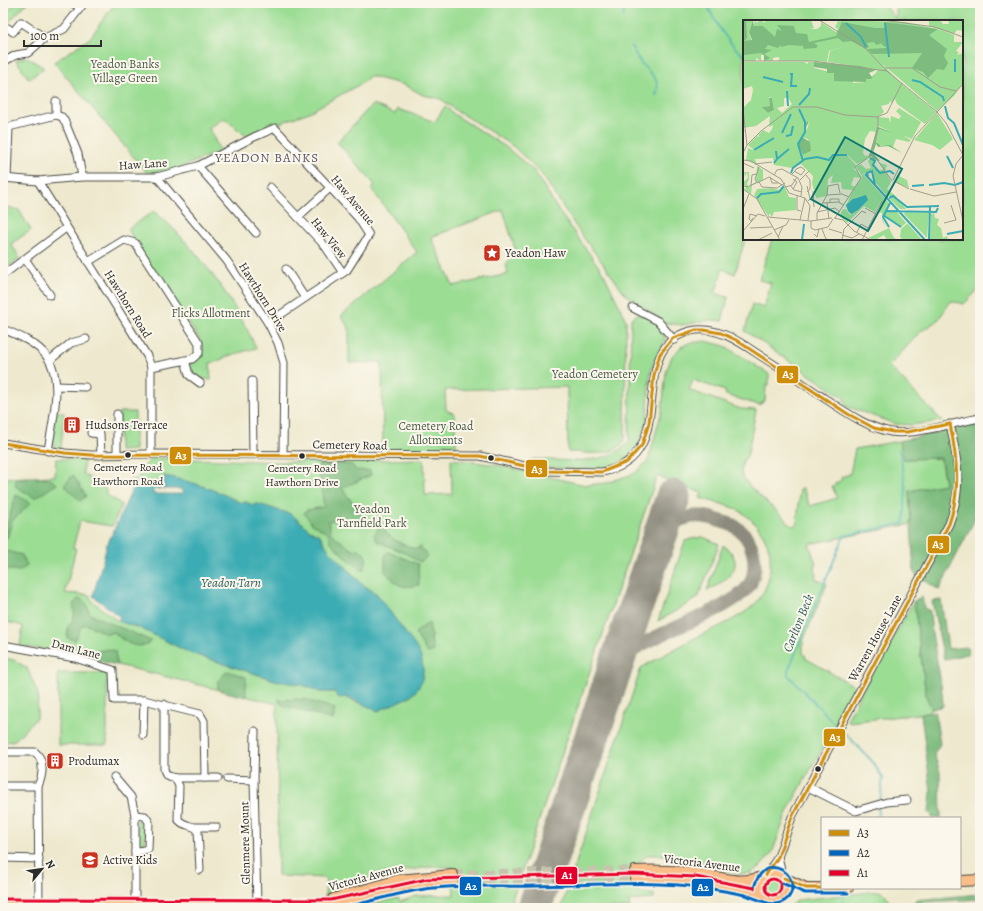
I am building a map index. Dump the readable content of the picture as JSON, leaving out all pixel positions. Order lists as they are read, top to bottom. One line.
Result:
{"streets":{"highway":["Victoria Avenue"],"street":["Haw Lane","Haw Avenue","Haw View","Hawthorn Drive","Hawthorn Road","Cemetery Road","Warren House Lane","Dam Lane","Glenmere Mount"]},"crossings":[["Haw Lane","Haw Avenue"],["Haw Lane","Hawthorn Drive"],["Haw Lane","Hawthorn Road"],["Haw Avenue","Haw View"],["Haw Avenue","Hawthorn Drive"],["Hawthorn Drive","Cemetery Road"],["Hawthorn Road","Cemetery Road"],["Cemetery Road","Warren House Lane"],["Warren House Lane","Victoria Avenue"],["Glenmere Mount","Victoria Avenue"]],"districts":["YEADON BANKS"],"water":["Yeadon Tarn","Carlton Beck"],"parks":["Yeadon Banks Village Green","Flicks Allotment","Yeadon Cemetery","Cemetery Road Allotments","Yeadon Tarnfield Park"],"places":{"place":["Yeadon Haw"],"building":["Hudsons Terrace","Produmax"],"other":["Cemetery Road Hawthorn Road","Cemetery Road Hawthorn Drive"],"school or university":["Active Kids"]},"lines":["transit line A3","transit line A2","transit line A1"],"legend":["A3","A2","A1"],"scale_bar":"100 m","north":"top right"}
